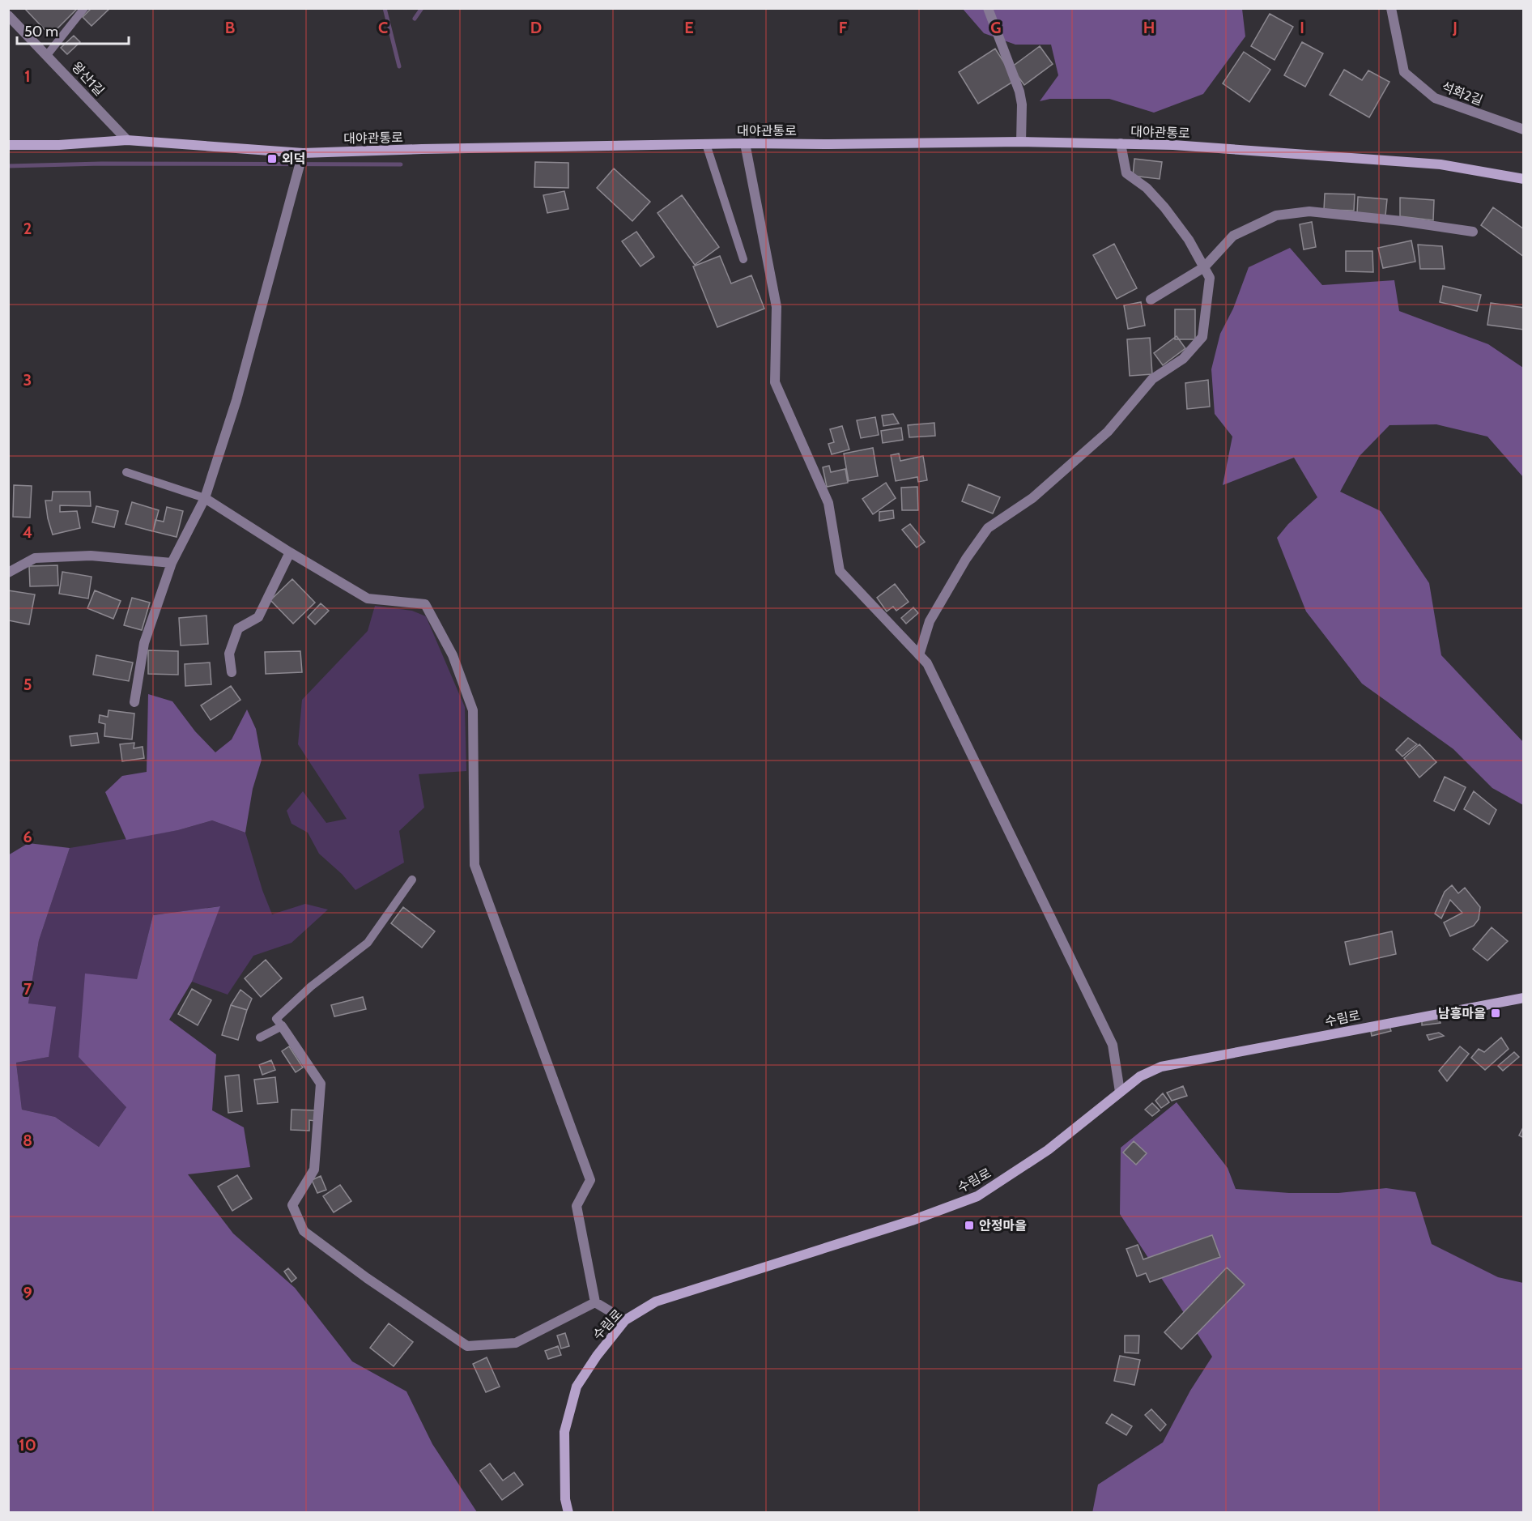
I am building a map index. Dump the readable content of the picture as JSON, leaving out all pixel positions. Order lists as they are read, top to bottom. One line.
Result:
{"streets":{"main road":["대야관통로","수림로"],"street":["왕산1길","석화2길"]},"crossings":[["왕산1길","대야관통로"]],"places":{"transit":["외덕","남흥마을","안정마을"]},"scale_bar":"50 m","grid":{"columns":["B","C","D","E","F","G","H","I","J"],"rows":["1","2","3","4","5","6","7","8","9","10"]}}
